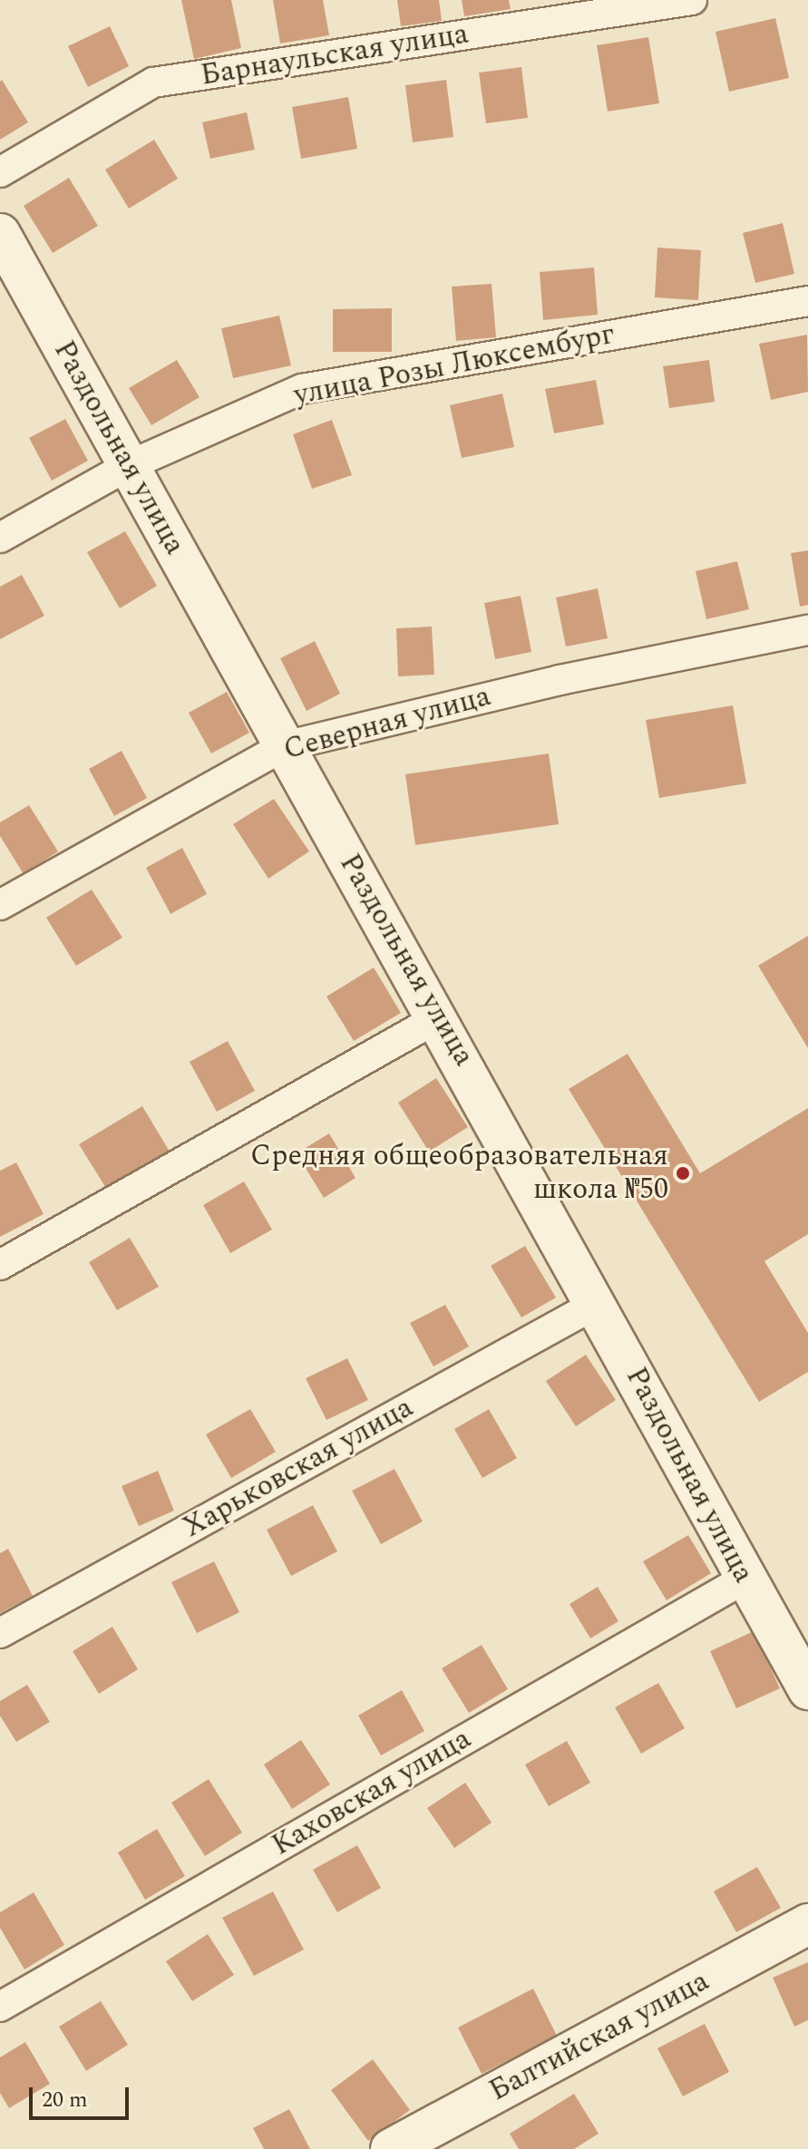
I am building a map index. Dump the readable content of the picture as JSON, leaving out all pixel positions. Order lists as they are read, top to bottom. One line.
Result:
{"streets":{"street":["Барнаульская улица","улица Розы Люксембург","Раздольная улица","Северная улица","Харьковская улица","Каховская улица","Балтийская улица"]},"crossings":[["улица Розы Люксембург","Раздольная улица"],["Раздольная улица","Северная улица"],["Раздольная улица","Харьковская улица"],["Раздольная улица","Каховская улица"]],"places":["Средняя общеобразовательная школа №50"],"scale_bar":"20 m"}
